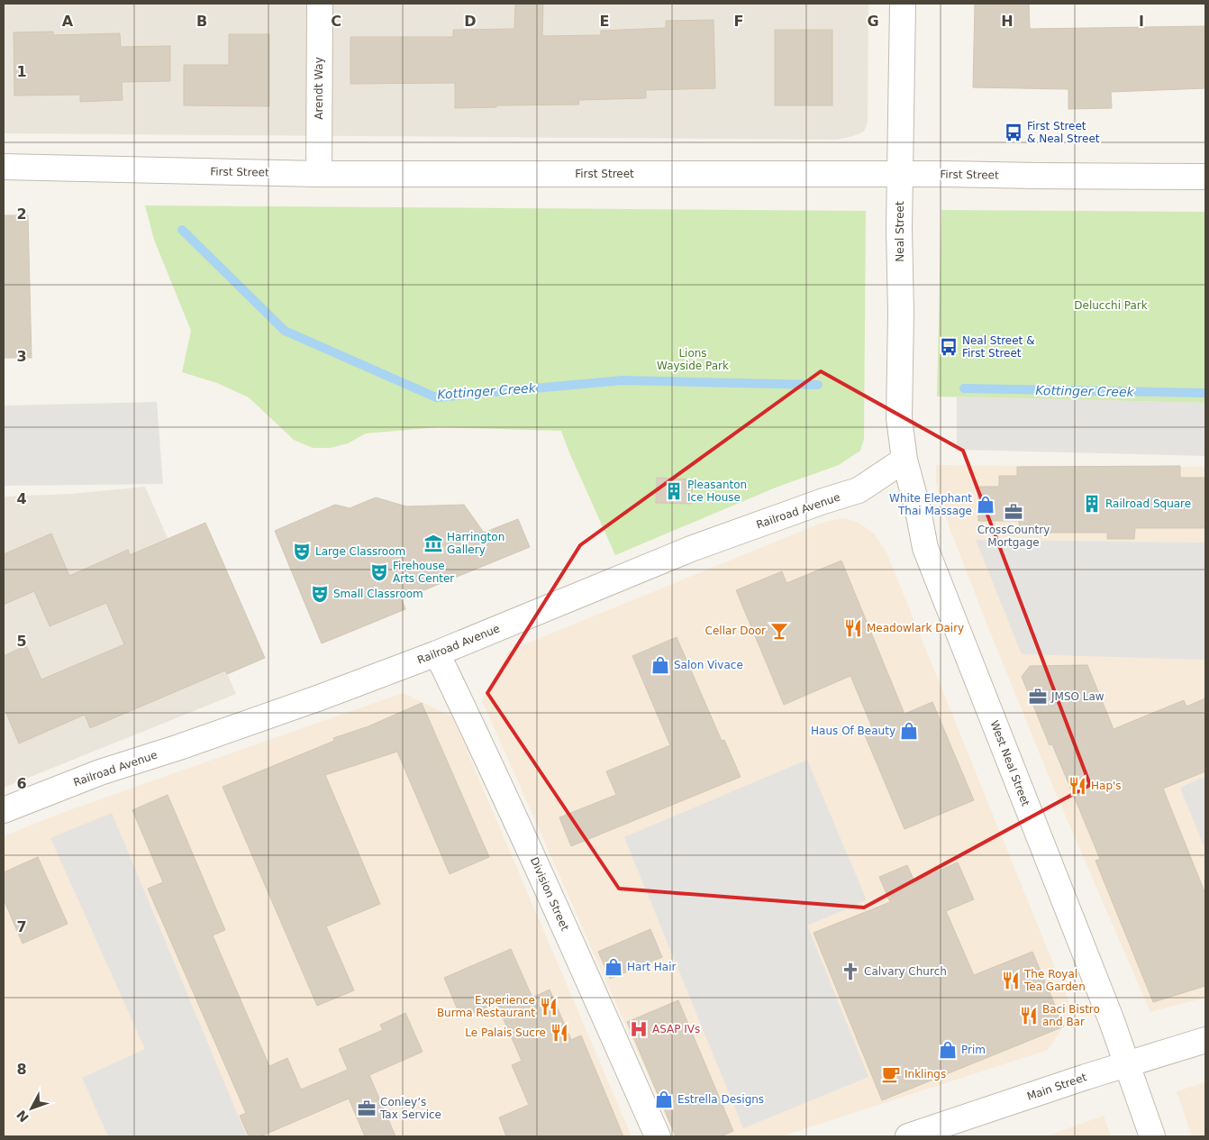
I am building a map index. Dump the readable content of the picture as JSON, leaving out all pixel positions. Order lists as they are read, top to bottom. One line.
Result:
{"streets":{"street":["Arendt Way","First Street","Neal Street","Railroad Avenue","West Neal Street","Division Street","Main Street"]},"crossings":[["Arendt Way","First Street"],["First Street","Neal Street"],["Neal Street","Railroad Avenue"],["Neal Street","West Neal Street"],["Railroad Avenue","West Neal Street"],["Railroad Avenue","Division Street"],["West Neal Street","Main Street"]],"water":["Kottinger Creek"],"parks":["Delucchi Park","Lions Wayside Park"],"places":{"bus stop":["First Street & Neal Street","Neal Street & First Street"],"building":["Pleasanton Ice House","Railroad Square"],"shop":["White Elephant Thai Massage","Salon Vivace","Haus Of Beauty","Hart Hair","Prim","Estrella Designs"],"office":["CrossCountry Mortgage","JMSO Law","Conley’s Tax Service"],"museum":["Harrington Gallery"],"theatre":["Large Classroom","Firehouse Arts Center","Small Classroom"],"restaurant":["Meadowlark Dairy","Hap's","The Royal Tea Garden","Experience Burma Restaurant","Baci Bistro and Bar","Le Palais Sucre"],"bar":["Cellar Door"],"church":["Calvary Church"],"hospital":["ASAP IVs"],"cafe":["Inklings"]},"north":"bottom left","grid":{"columns":["A","B","C","D","E","F","G","H","I"],"rows":["1","2","3","4","5","6","7","8"]}}
